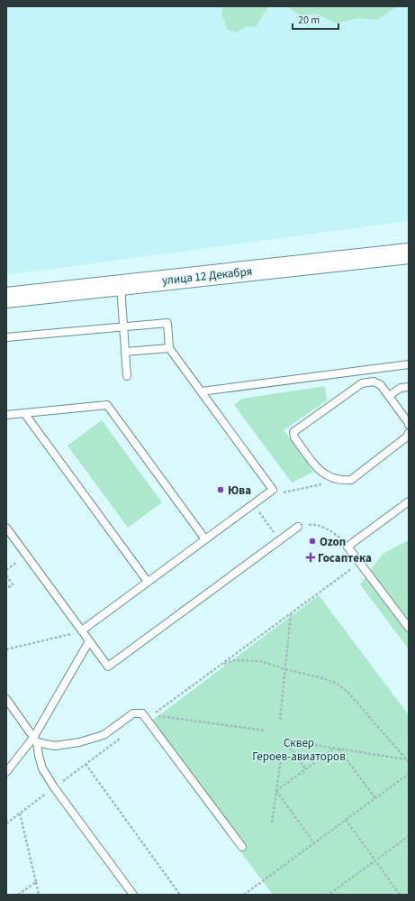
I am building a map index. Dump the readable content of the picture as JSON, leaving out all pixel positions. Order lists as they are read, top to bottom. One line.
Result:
{"streets":{"main road":["улица 12 Декабря"]},"parks":["Сквер Героев-авиаторов"],"places":{"other":["Юва","Ozon"],"health":["Госаптека"]},"scale_bar":"20 m"}
